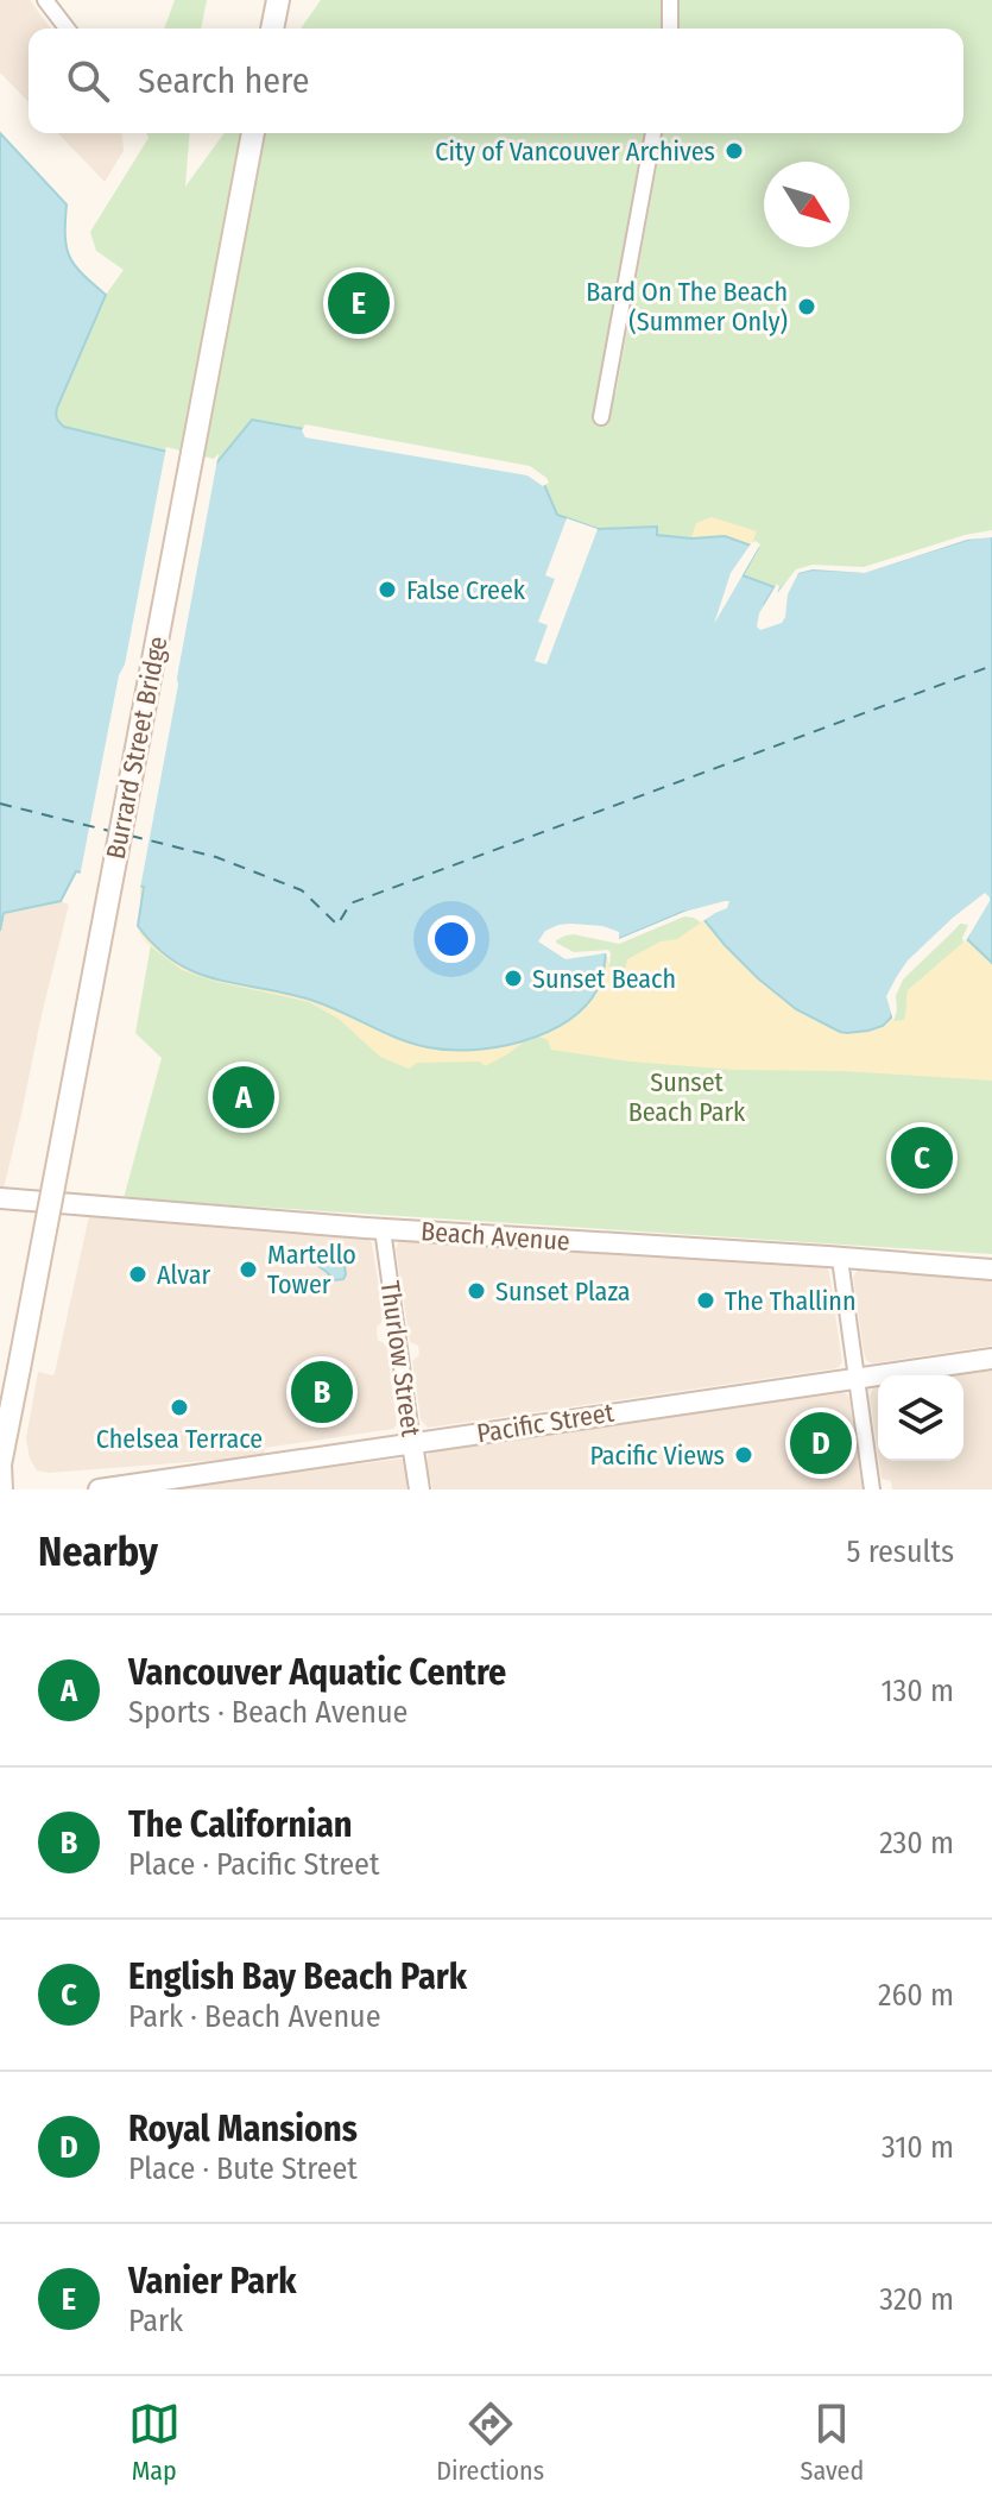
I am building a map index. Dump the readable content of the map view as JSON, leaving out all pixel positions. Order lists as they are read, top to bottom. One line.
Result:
{"streets":{"main road":["Burrard Street Bridge"],"street":["Beach Avenue","Thurlow Street","Pacific Street"]},"crossings":[["Beach Avenue","Thurlow Street"],["Thurlow Street","Pacific Street"]],"parks":["Sunset Beach Park"],"places":["City of Vancouver Archives","Bard On The Beach (Summer Only)","False Creek","Sunset Beach","Martello Tower","Alvar","Sunset Plaza","The Thallinn","Chelsea Terrace","Pacific Views"],"north":"bottom right","page":{"search":"Search here","pins":["E","A","C","B","D"],"heading":["Nearby","5 results"],"list":[{"mark":"A","name":"Vancouver Aquatic Centre","note":"Sports · Beach Avenue","value":"130 m"},{"mark":"B","name":"The Californian","note":"Place · Pacific Street","value":"230 m"},{"mark":"C","name":"English Bay Beach Park","note":"Park · Beach Avenue","value":"260 m"},{"mark":"D","name":"Royal Mansions","note":"Place · Bute Street","value":"310 m"},{"mark":"E","name":"Vanier Park","note":"Park","value":"320 m"}],"nav":["Map","Directions","Saved"]}}
